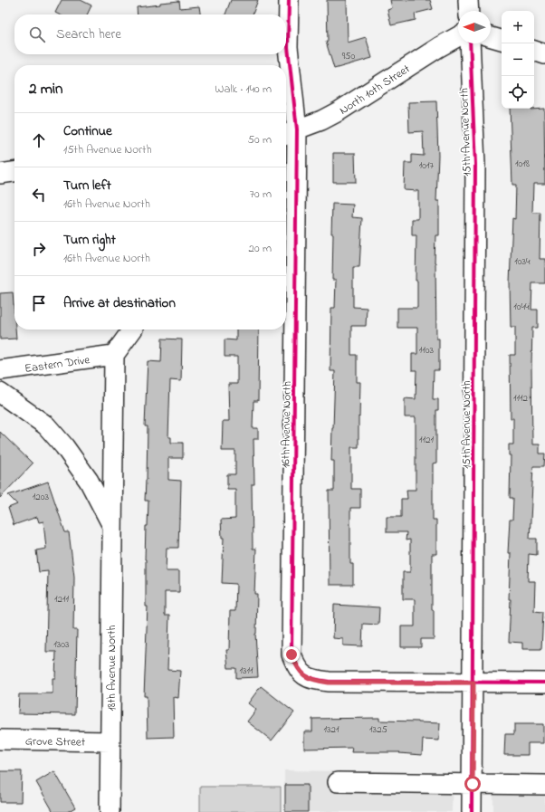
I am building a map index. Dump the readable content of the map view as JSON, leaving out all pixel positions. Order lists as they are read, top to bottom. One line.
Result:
{"streets":{"street":["North 10th Street","15th Avenue North","Eastern Drive","16th Avenue North","18th Avenue North","Grove Street"]},"crossings":[["North 10th Street","16th Avenue North"],["15th Avenue North","16th Avenue North"],["Eastern Drive","18th Avenue North"],["18th Avenue North","Grove Street"]],"house_numbers":["950","1018","1017","1034","1044","1103","1112","1121","1203","1211","1303","1311","1321","1325"],"north":"left","page":{"map_buttons":["+","−"],"search":"Search here","heading":["2 min","Walk · 140 m"],"list":[["Continue","15th Avenue North","50 m"],["Turn left","16th Avenue North","70 m"],["Turn right","16th Avenue North","20 m"],"Arrive at destination"]}}
